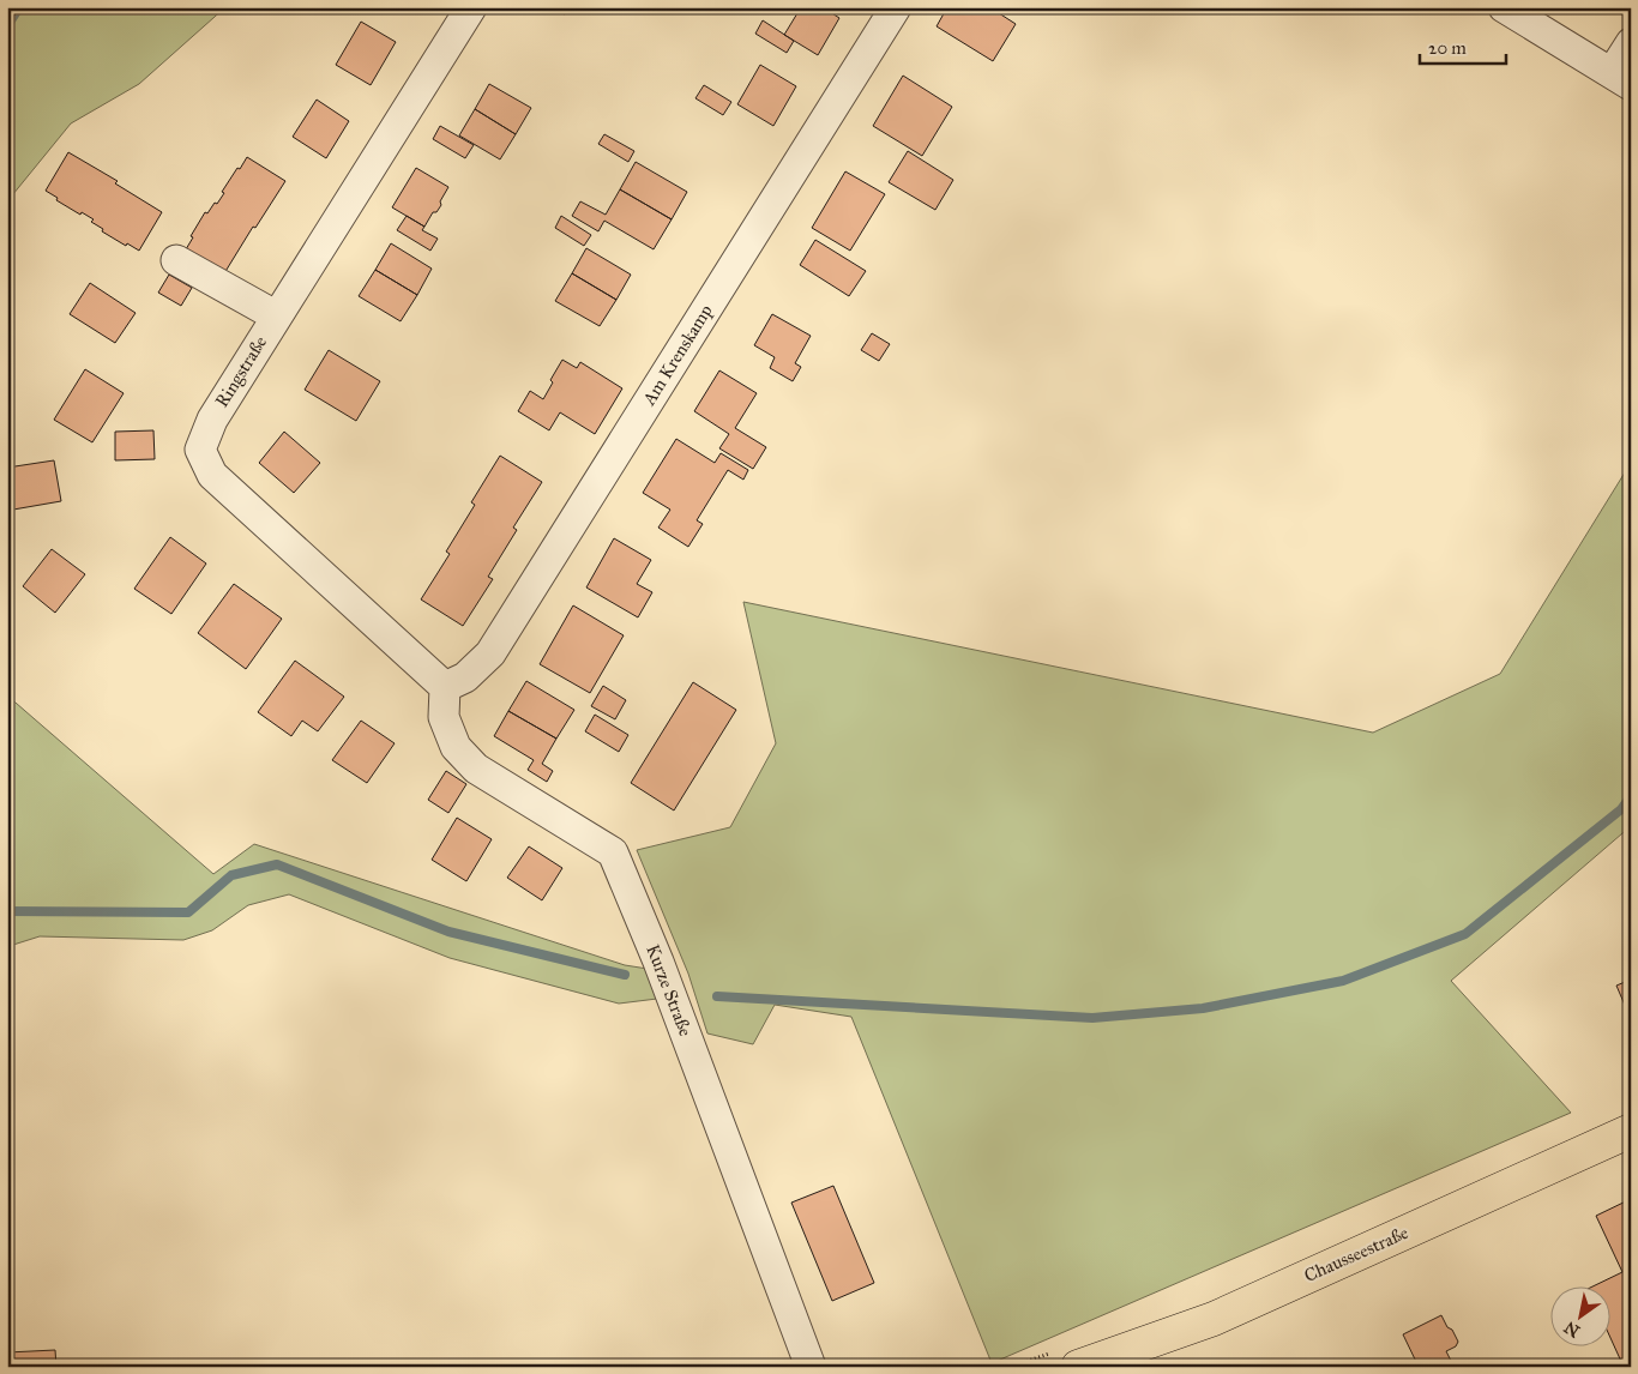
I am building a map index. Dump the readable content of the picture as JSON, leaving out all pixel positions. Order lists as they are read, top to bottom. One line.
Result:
{"streets":{"main road":["Chausseestraße"],"street":["Am Krenskamp","Ringstraße","Kurze Straße"]},"crossings":[["Am Krenskamp","Ringstraße"],["Am Krenskamp","Kurze Straße"],["Ringstraße","Kurze Straße"]],"scale_bar":"20 m","north":"bottom left"}
